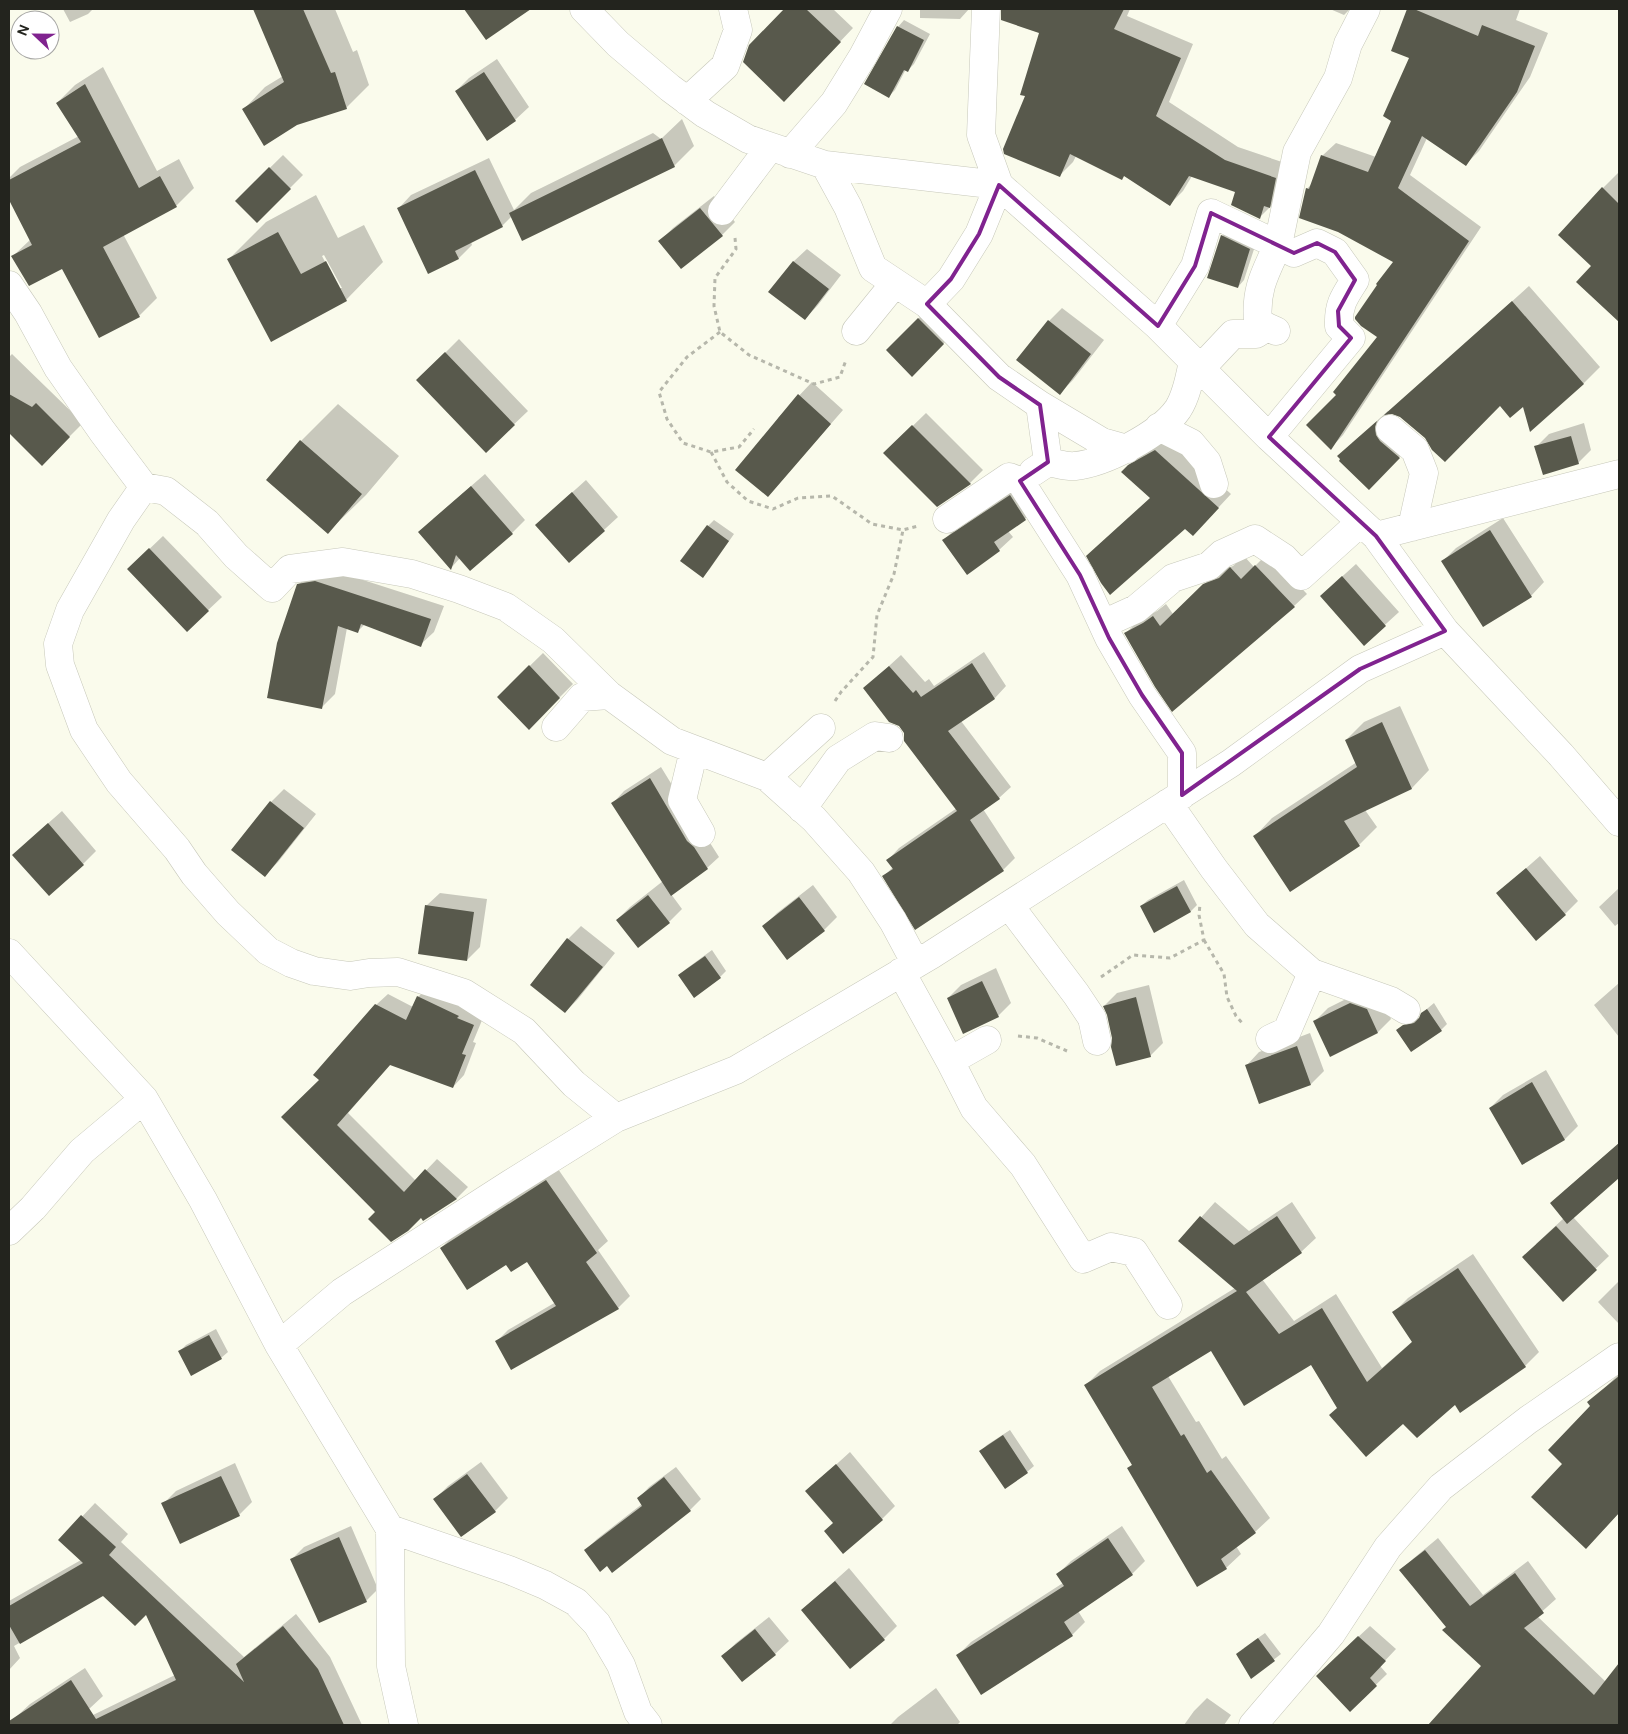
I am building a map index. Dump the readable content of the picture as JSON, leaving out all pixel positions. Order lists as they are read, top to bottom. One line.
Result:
{"north":"left"}
